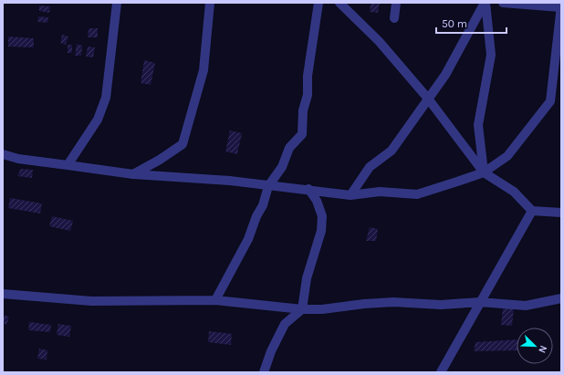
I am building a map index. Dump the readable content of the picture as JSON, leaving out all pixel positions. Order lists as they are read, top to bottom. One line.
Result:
{"scale_bar":"50 m","north":"bottom right"}
